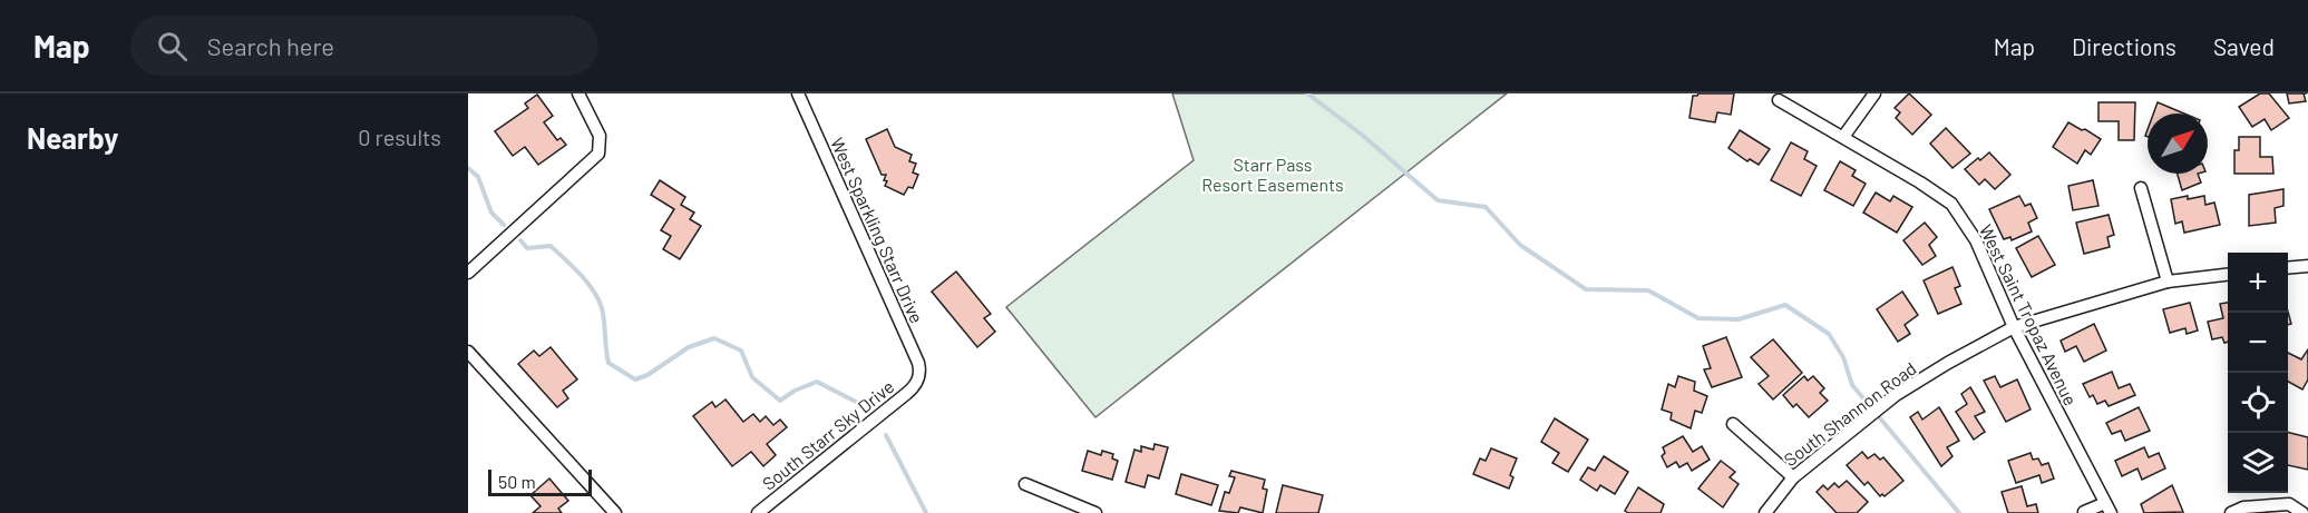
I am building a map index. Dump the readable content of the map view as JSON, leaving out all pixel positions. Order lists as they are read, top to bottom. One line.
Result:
{"streets":{"street":["West Sparkling Starr Drive","West Saint Tropaz Avenue","South Shannon Road","South Starr Sky Drive"]},"crossings":[["West Sparkling Starr Drive","South Starr Sky Drive"],["West Saint Tropaz Avenue","South Shannon Road"]],"parks":["Starr Pass Resort Easements"],"scale_bar":"50 m","north":"top right","page":{"header":"Map","search":"Search here","nav":["Map","Directions","Saved"],"heading":["Nearby","0 results"],"map_buttons":["+","−"],"scale":"50 m"}}
